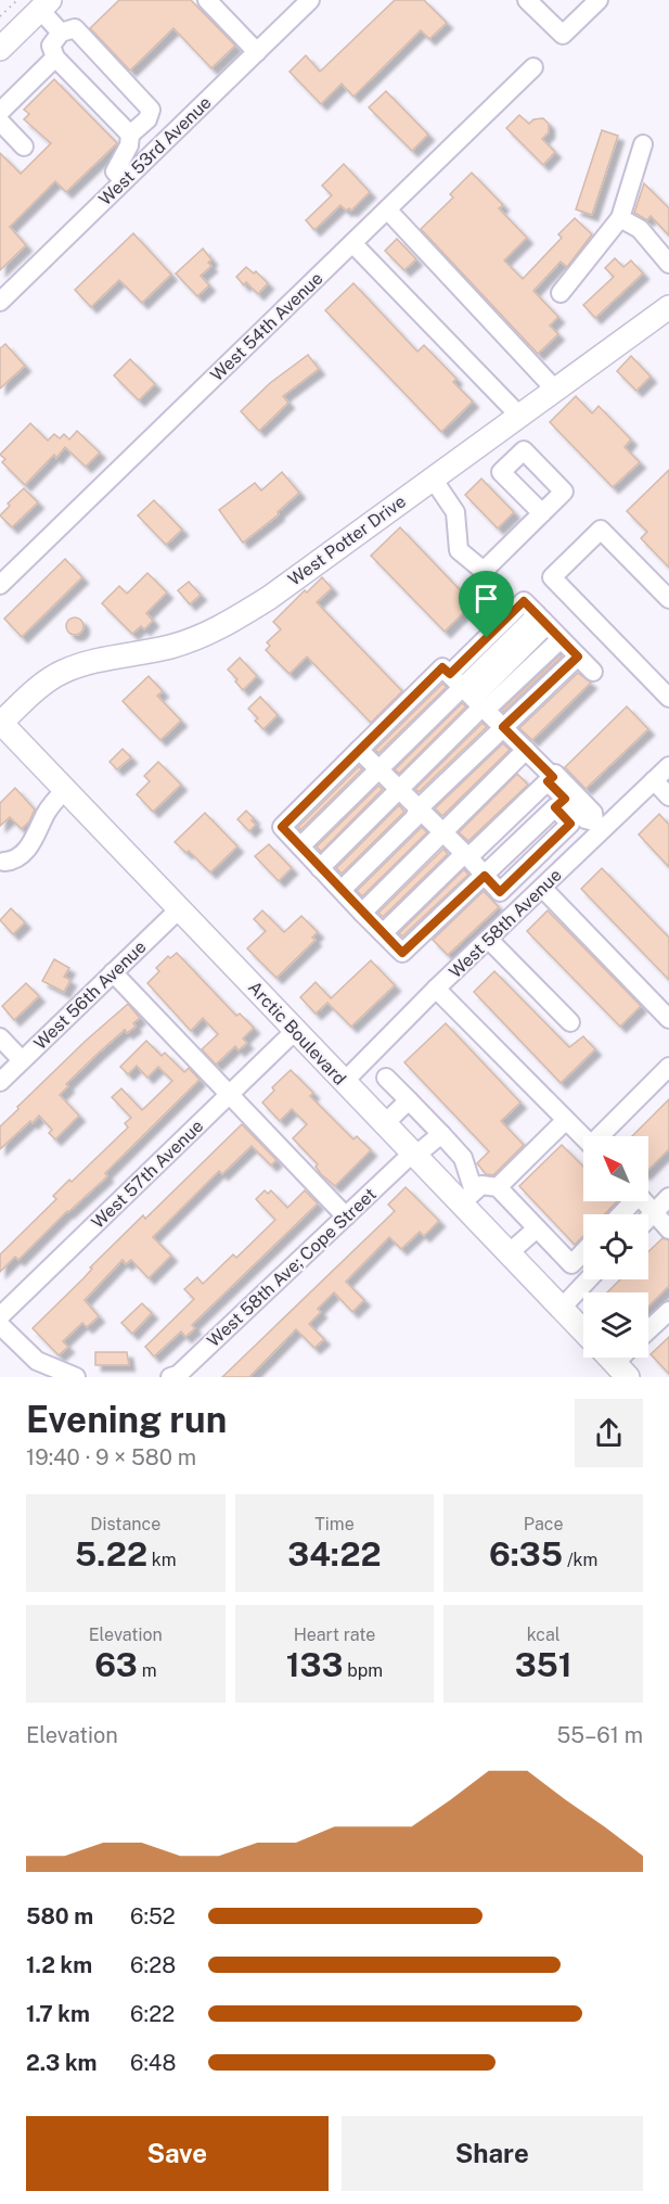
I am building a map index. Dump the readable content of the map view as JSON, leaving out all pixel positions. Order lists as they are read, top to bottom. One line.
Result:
{"streets":{"main road":["West Potter Drive","Arctic Boulevard"],"street":["West 53rd Avenue","West 54th Avenue","West 58th Avenue","West 56th Avenue","West 57th Avenue","West 58th Ave; Cope Street"]},"crossings":[["West Potter Drive","Arctic Boulevard"],["West 58th Avenue","Arctic Boulevard"],["West 56th Avenue","Arctic Boulevard"],["Arctic Boulevard","West 57th Avenue"],["Arctic Boulevard","West 58th Ave; Cope Street"]],"north":"top left","page":{"heading":["Evening run","19:40 · 9 × 580 m"],"stats":[["Distance","5.22 km"],["Time","34:22"],["Pace","6:35 /km"],["Elevation","63 m"],["Heart rate","133 bpm"],["kcal","351"]],"chart":["Elevation","55–61 m"],"list":[{"name":"580 m","note":"6:52"},{"name":"1.2 km","note":"6:28"},{"name":"1.7 km","note":"6:22"},{"name":"2.3 km","note":"6:48"}],"buttons":["Save","Share"]}}
